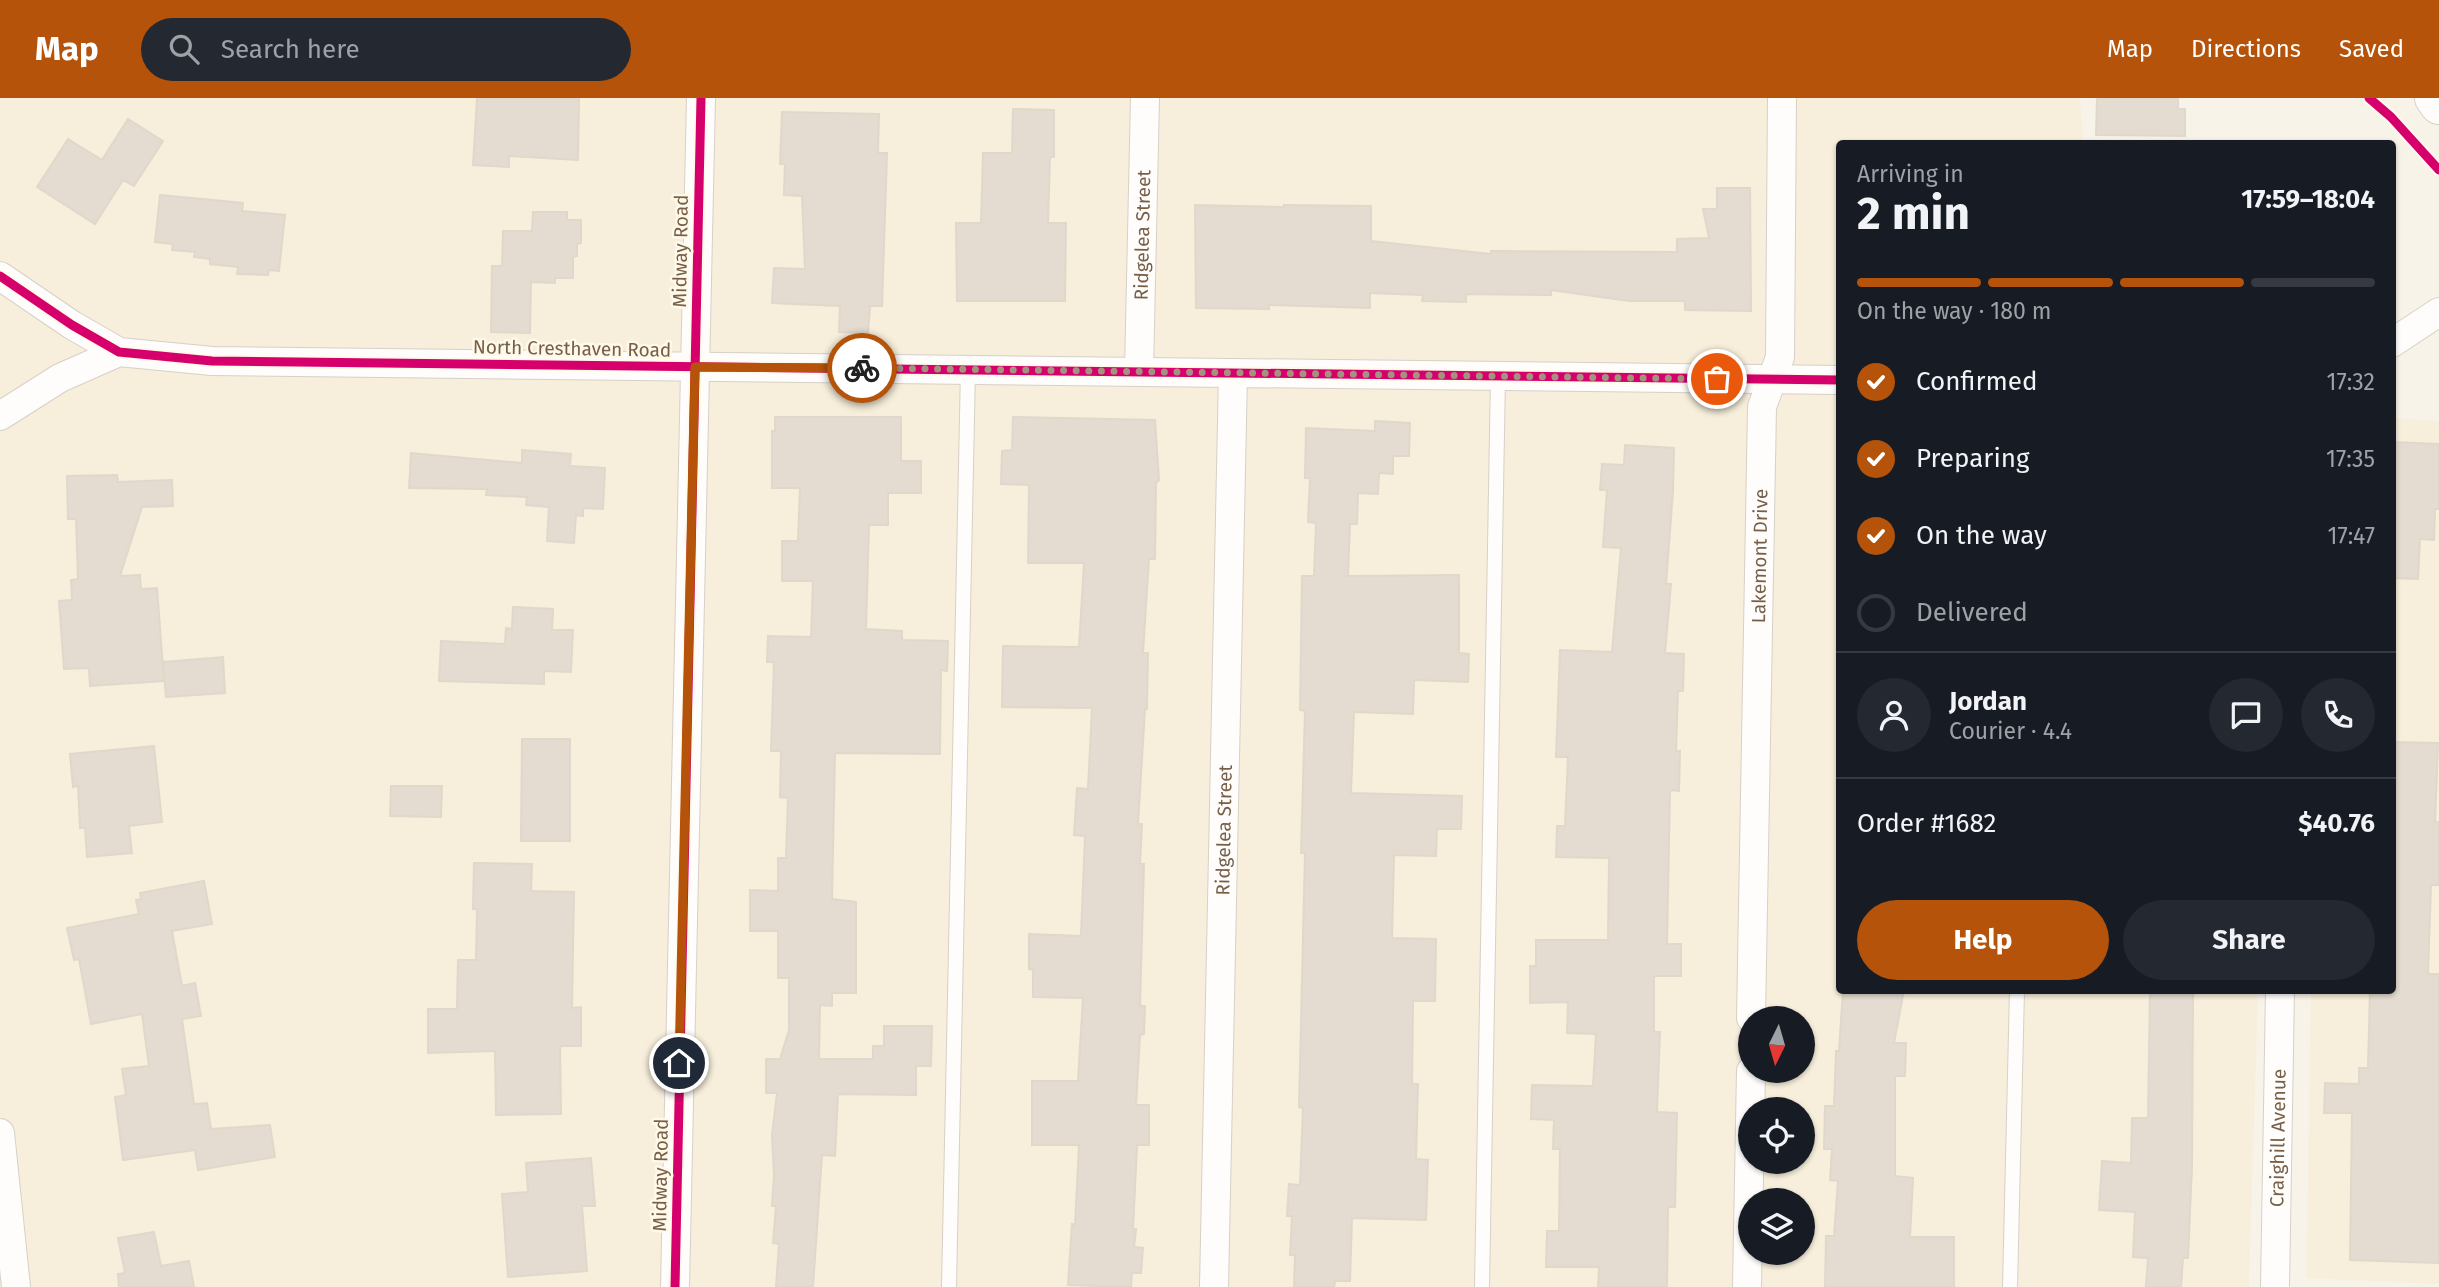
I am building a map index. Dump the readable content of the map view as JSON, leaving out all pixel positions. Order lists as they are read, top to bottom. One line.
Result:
{"streets":{"street":["Ridgelea Street","Midway Road","North Cresthaven Road","Lakemont Drive","Craighill Avenue"]},"crossings":[["Ridgelea Street","North Cresthaven Road"],["Midway Road","North Cresthaven Road"],["North Cresthaven Road","Lakemont Drive"]],"north":"bottom","page":{"header":"Map","search":"Search here","nav":["Map","Directions","Saved"],"heading":["2 min","Arriving in","17:59–18:04"],"panel":["Jordan","Courier · 4.4","Order #1682","$40.76"],"bar":"On the way · 180 m","list":[["Confirmed","17:32"],["Preparing","17:35"],["On the way","17:47"],"Delivered"],"buttons":["Help","Share"]}}
